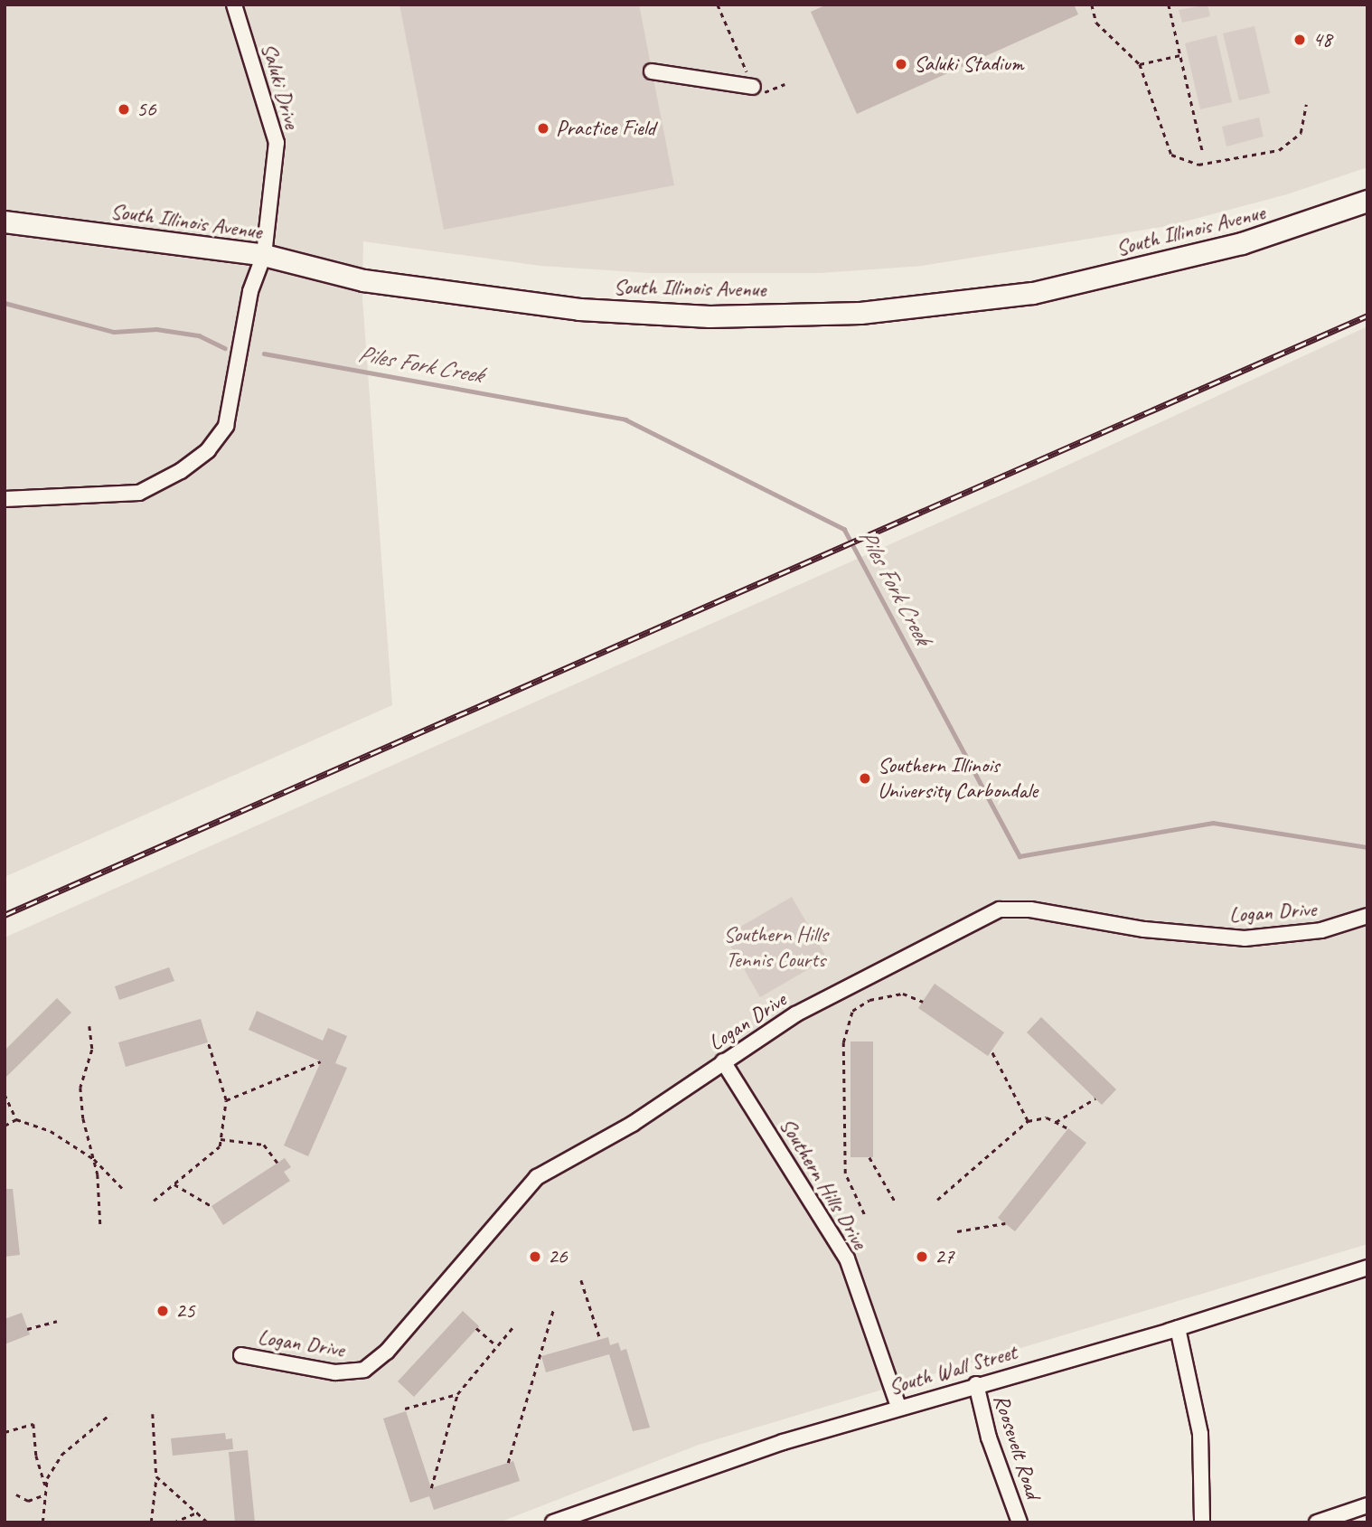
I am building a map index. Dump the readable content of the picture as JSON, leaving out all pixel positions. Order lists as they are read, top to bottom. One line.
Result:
{"streets":{"highway":["South Illinois Avenue"],"street":["Saluki Drive","Logan Drive","Southern Hills Drive","South Wall Street","Roosevelt Road"]},"crossings":[["Saluki Drive","South Illinois Avenue"],["Logan Drive","Southern Hills Drive"],["Southern Hills Drive","South Wall Street"],["South Wall Street","Roosevelt Road"]],"water":["Piles Fork Creek"],"parks":["Southern Hills Tennis Courts"],"places":["48","Saluki Stadium","56","Practice Field","Southern Illinois University Carbondale","26","27","25"]}
